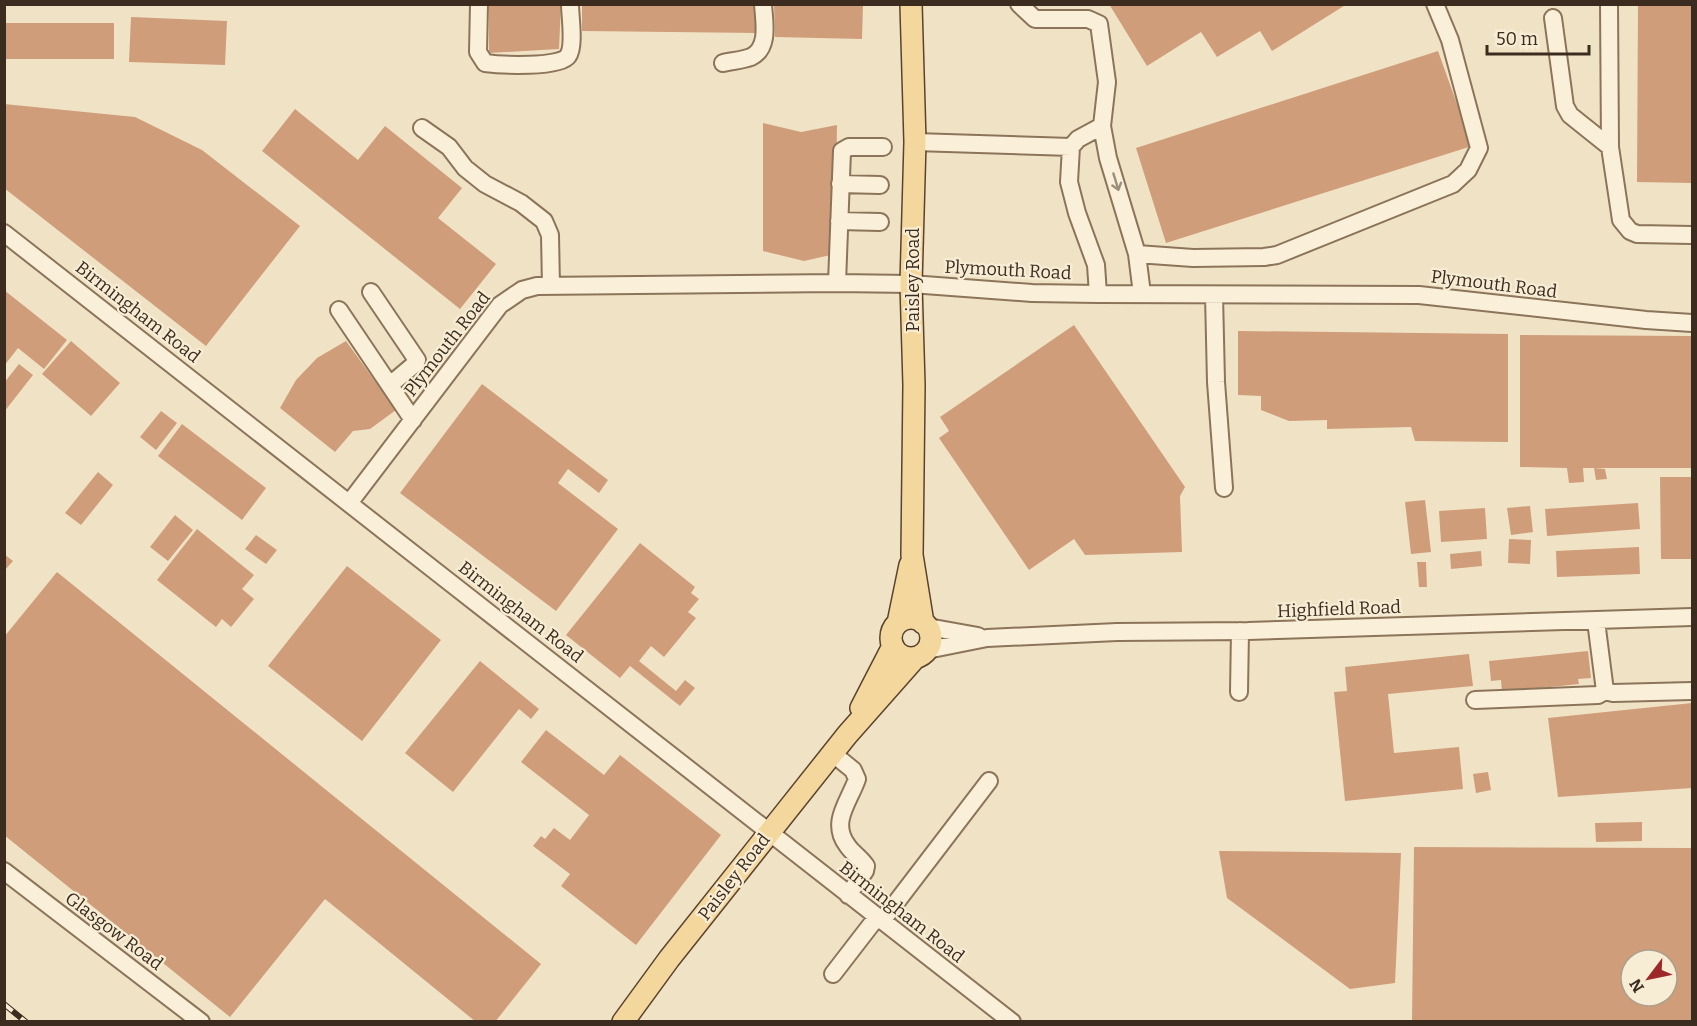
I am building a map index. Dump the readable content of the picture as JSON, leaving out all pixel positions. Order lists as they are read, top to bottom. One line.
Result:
{"streets":{"main road":["Paisley Road"],"street":["Plymouth Road","Birmingham Road","Highfield Road","Glasgow Road"]},"crossings":[["Plymouth Road","Paisley Road"],["Plymouth Road","Birmingham Road"],["Paisley Road","Birmingham Road"],["Paisley Road","Highfield Road"]],"scale_bar":"50 m","north":"bottom left"}
